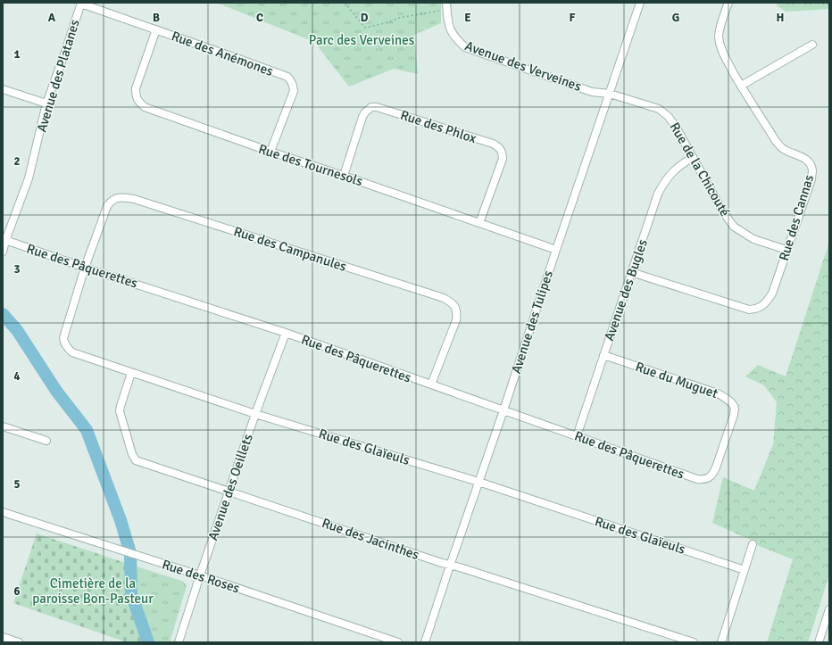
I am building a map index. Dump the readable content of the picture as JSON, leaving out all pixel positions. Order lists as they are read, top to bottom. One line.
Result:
{"streets":{"street":["Rue des Anémones","Avenue des Verveines","Avenue des Platanes","Rue des Phlox","Rue des Tournesols","Rue de la Chicouté","Rue des Cannas","Rue des Campanules","Rue des Pâquerettes","Avenue des Bugles","Avenue des Tulipes","Rue du Muguet","Rue des Glaïeuls","Avenue des Oeillets","Rue des Jacinthes","Rue des Roses"]},"crossings":[["Rue des Anémones","Avenue des Platanes"],["Rue des Anémones","Rue des Tournesols"],["Avenue des Verveines","Rue de la Chicouté"],["Avenue des Verveines","Avenue des Tulipes"],["Avenue des Platanes","Rue des Pâquerettes"],["Rue des Phlox","Rue des Tournesols"],["Rue des Tournesols","Avenue des Tulipes"],["Rue de la Chicouté","Rue des Cannas"],["Rue de la Chicouté","Avenue des Bugles"],["Rue de la Chicouté","Avenue des Tulipes"],["Rue des Cannas","Avenue des Bugles"],["Rue des Campanules","Rue des Pâquerettes"],["Rue des Campanules","Rue des Glaïeuls"],["Rue des Pâquerettes","Avenue des Bugles"],["Rue des Pâquerettes","Avenue des Tulipes"],["Rue des Pâquerettes","Rue du Muguet"],["Rue des Pâquerettes","Rue des Glaïeuls"],["Rue des Pâquerettes","Avenue des Oeillets"],["Avenue des Bugles","Rue du Muguet"],["Avenue des Tulipes","Rue des Glaïeuls"],["Avenue des Tulipes","Rue des Jacinthes"],["Rue des Glaïeuls","Avenue des Oeillets"],["Rue des Glaïeuls","Rue des Jacinthes"],["Avenue des Oeillets","Rue des Jacinthes"],["Avenue des Oeillets","Rue des Roses"]],"parks":["Parc des Verveines","Cimetière de la paroisse Bon-Pasteur"],"grid":{"columns":["A","B","C","D","E","F","G","H"],"rows":["1","2","3","4","5","6"]}}
